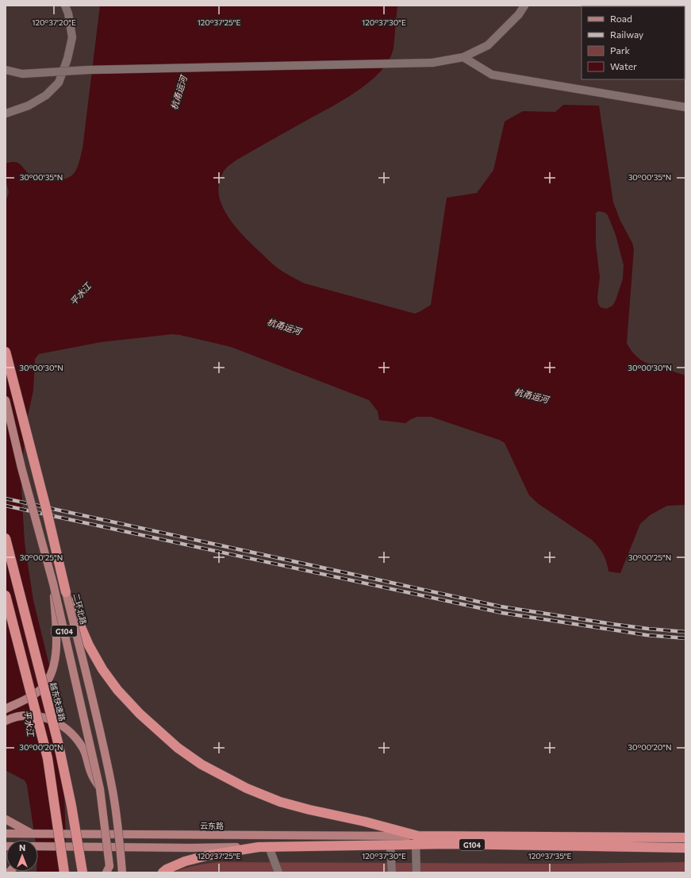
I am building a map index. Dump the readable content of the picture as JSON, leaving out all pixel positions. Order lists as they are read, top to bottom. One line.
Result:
{"streets":{"highway":["二环北路","G104","越东快速路"],"main road":["云东路"]},"crossings":[["G104","云东路"]],"water":["杭甬运河","平水江"],"legend":["Road","Railway","Park","Water"],"north":"top","coordinates":["120°37'20\"E","120°37'25\"E","120°37'30\"E","30°00'35\"N","30°00'30\"N","30°00'25\"N","30°00'20\"N","120°37'35\"E"]}
